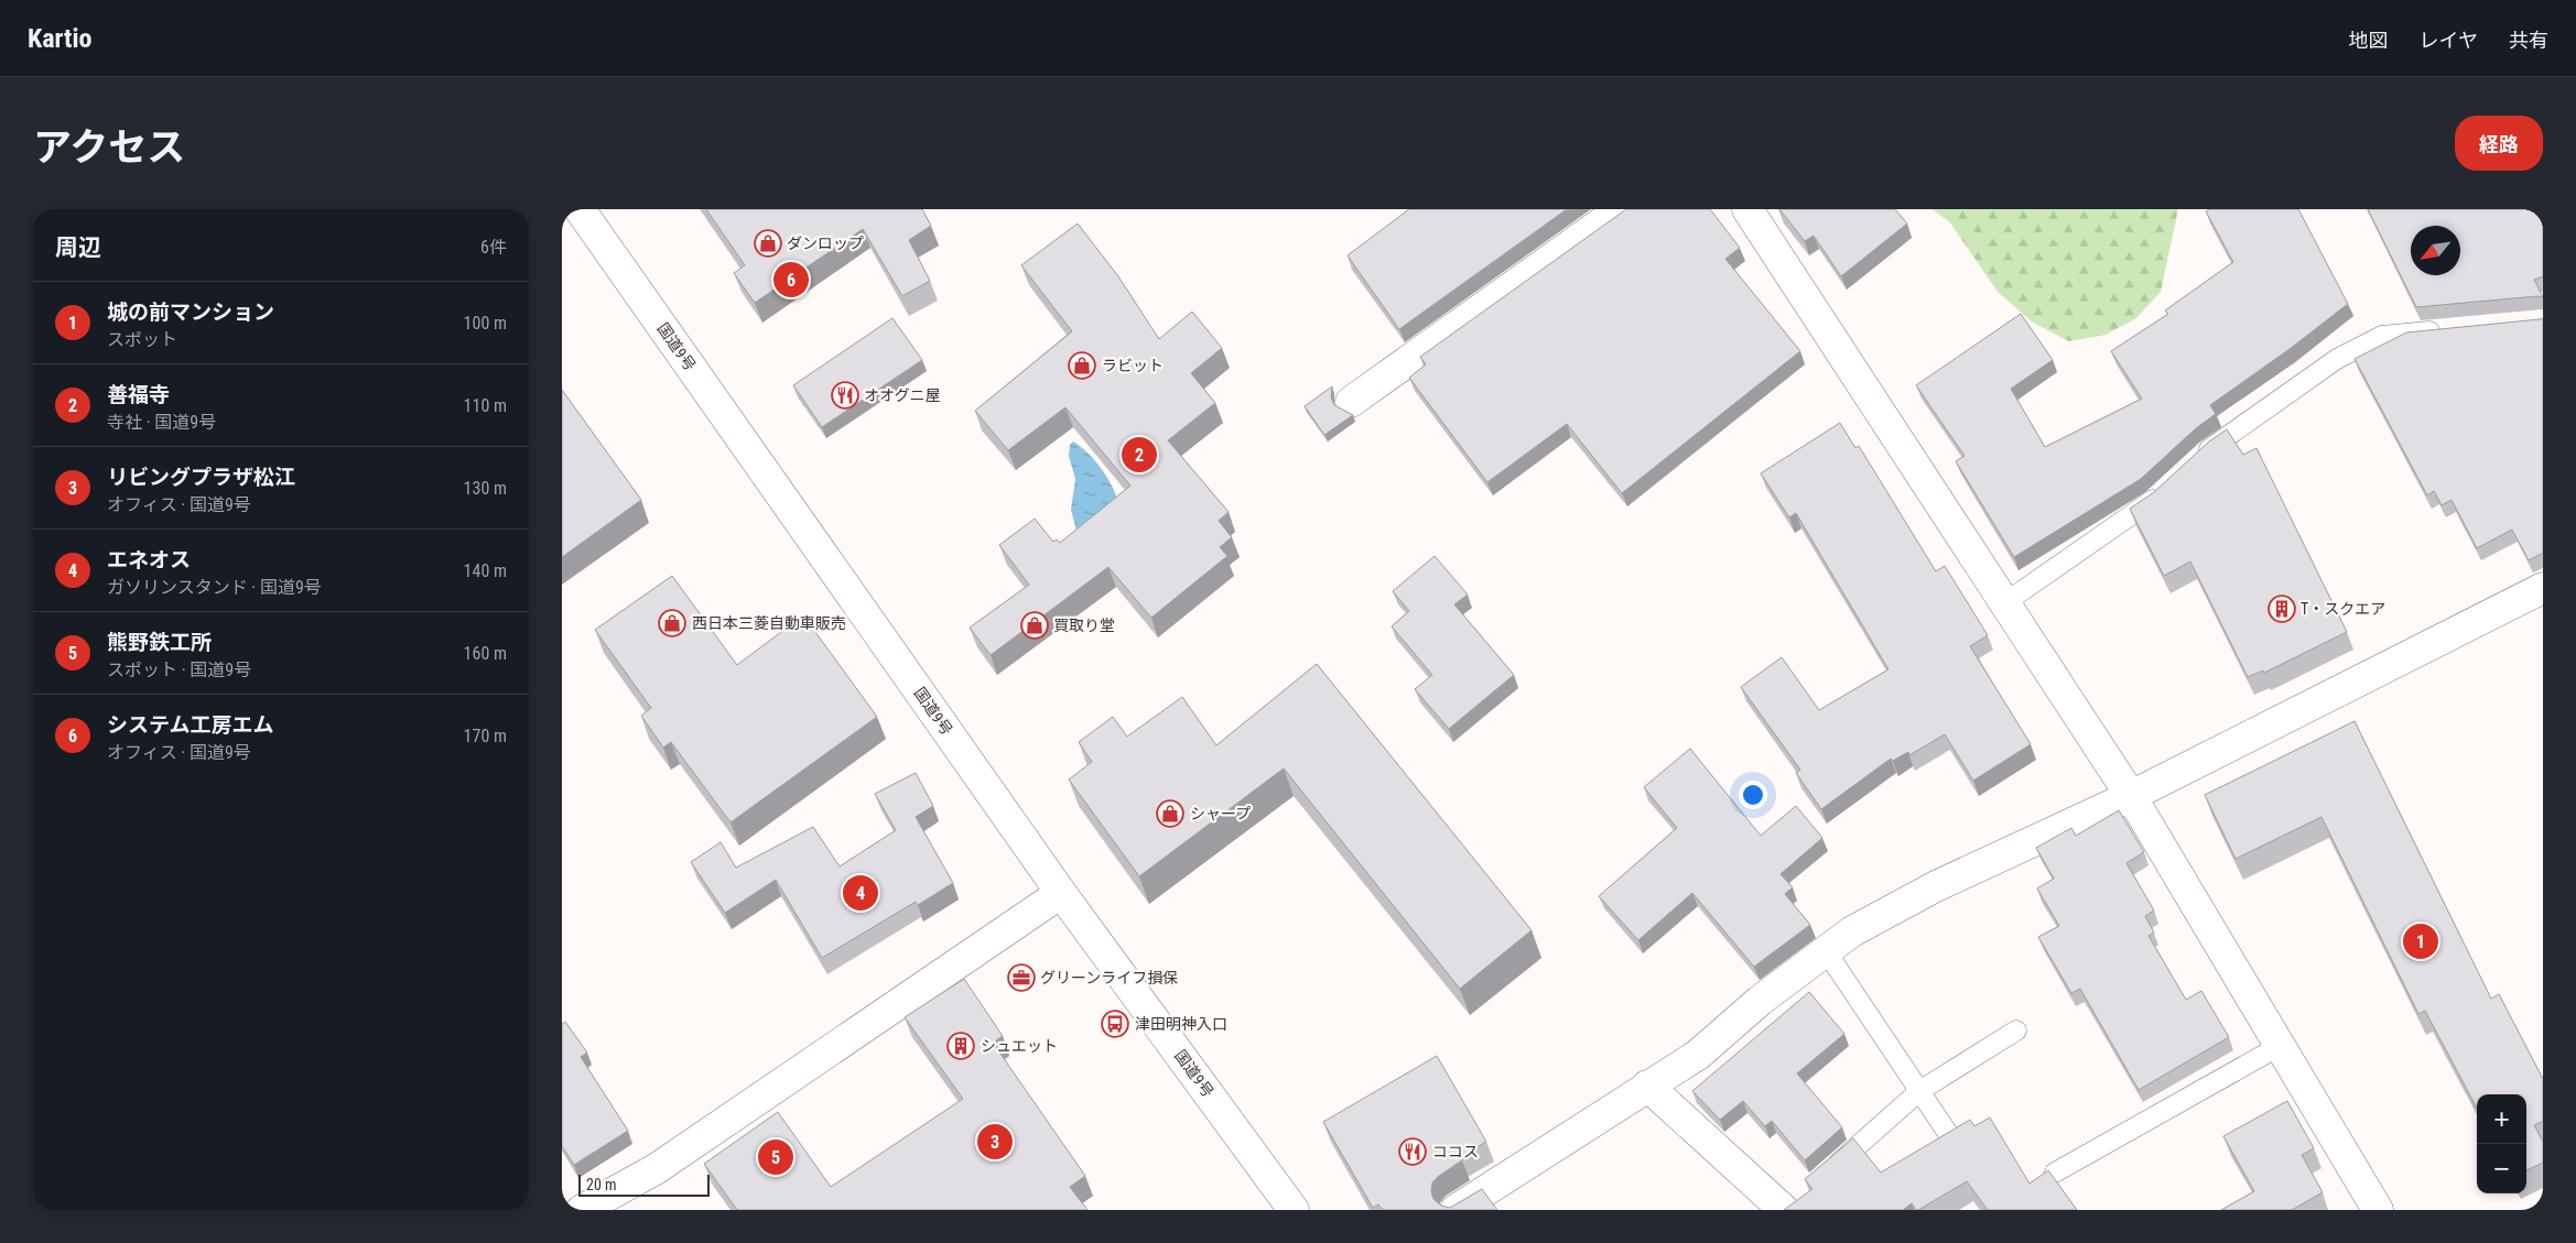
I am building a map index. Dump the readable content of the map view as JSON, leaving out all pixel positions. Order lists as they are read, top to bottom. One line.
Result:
{"streets":{"main road":["国道9号"]},"places":{"shop":["ダンロップ","ラビット","西日本三菱自動車販売","買取り堂","シャープ"],"restaurant":["オオグニ屋","ココス"],"building":["T・スクエア","シュエット"],"office":["グリーンライフ損保"],"bus stop":["津田明神入口"]},"scale_bar":"20 m","north":"bottom left","page":{"header":"Kartio","nav":["地図","レイヤ","共有"],"title":"アクセス","buttons":"経路","heading":["周辺","6件"],"pins":["6","2","4","1","3","5"],"list":[{"mark":"1","name":"城の前マンション","note":"スポット","value":"100 m"},{"mark":"2","name":"善福寺","note":"寺社 · 国道9号","value":"110 m"},{"mark":"3","name":"リビングプラザ松江","note":"オフィス · 国道9号","value":"130 m"},{"mark":"4","name":"エネオス","note":"ガソリンスタンド · 国道9号","value":"140 m"},{"mark":"5","name":"熊野鉄工所","note":"スポット · 国道9号","value":"160 m"},{"mark":"6","name":"システム工房エム","note":"オフィス · 国道9号","value":"170 m"}],"map_buttons":["+","−"],"scale":"20 m"}}
